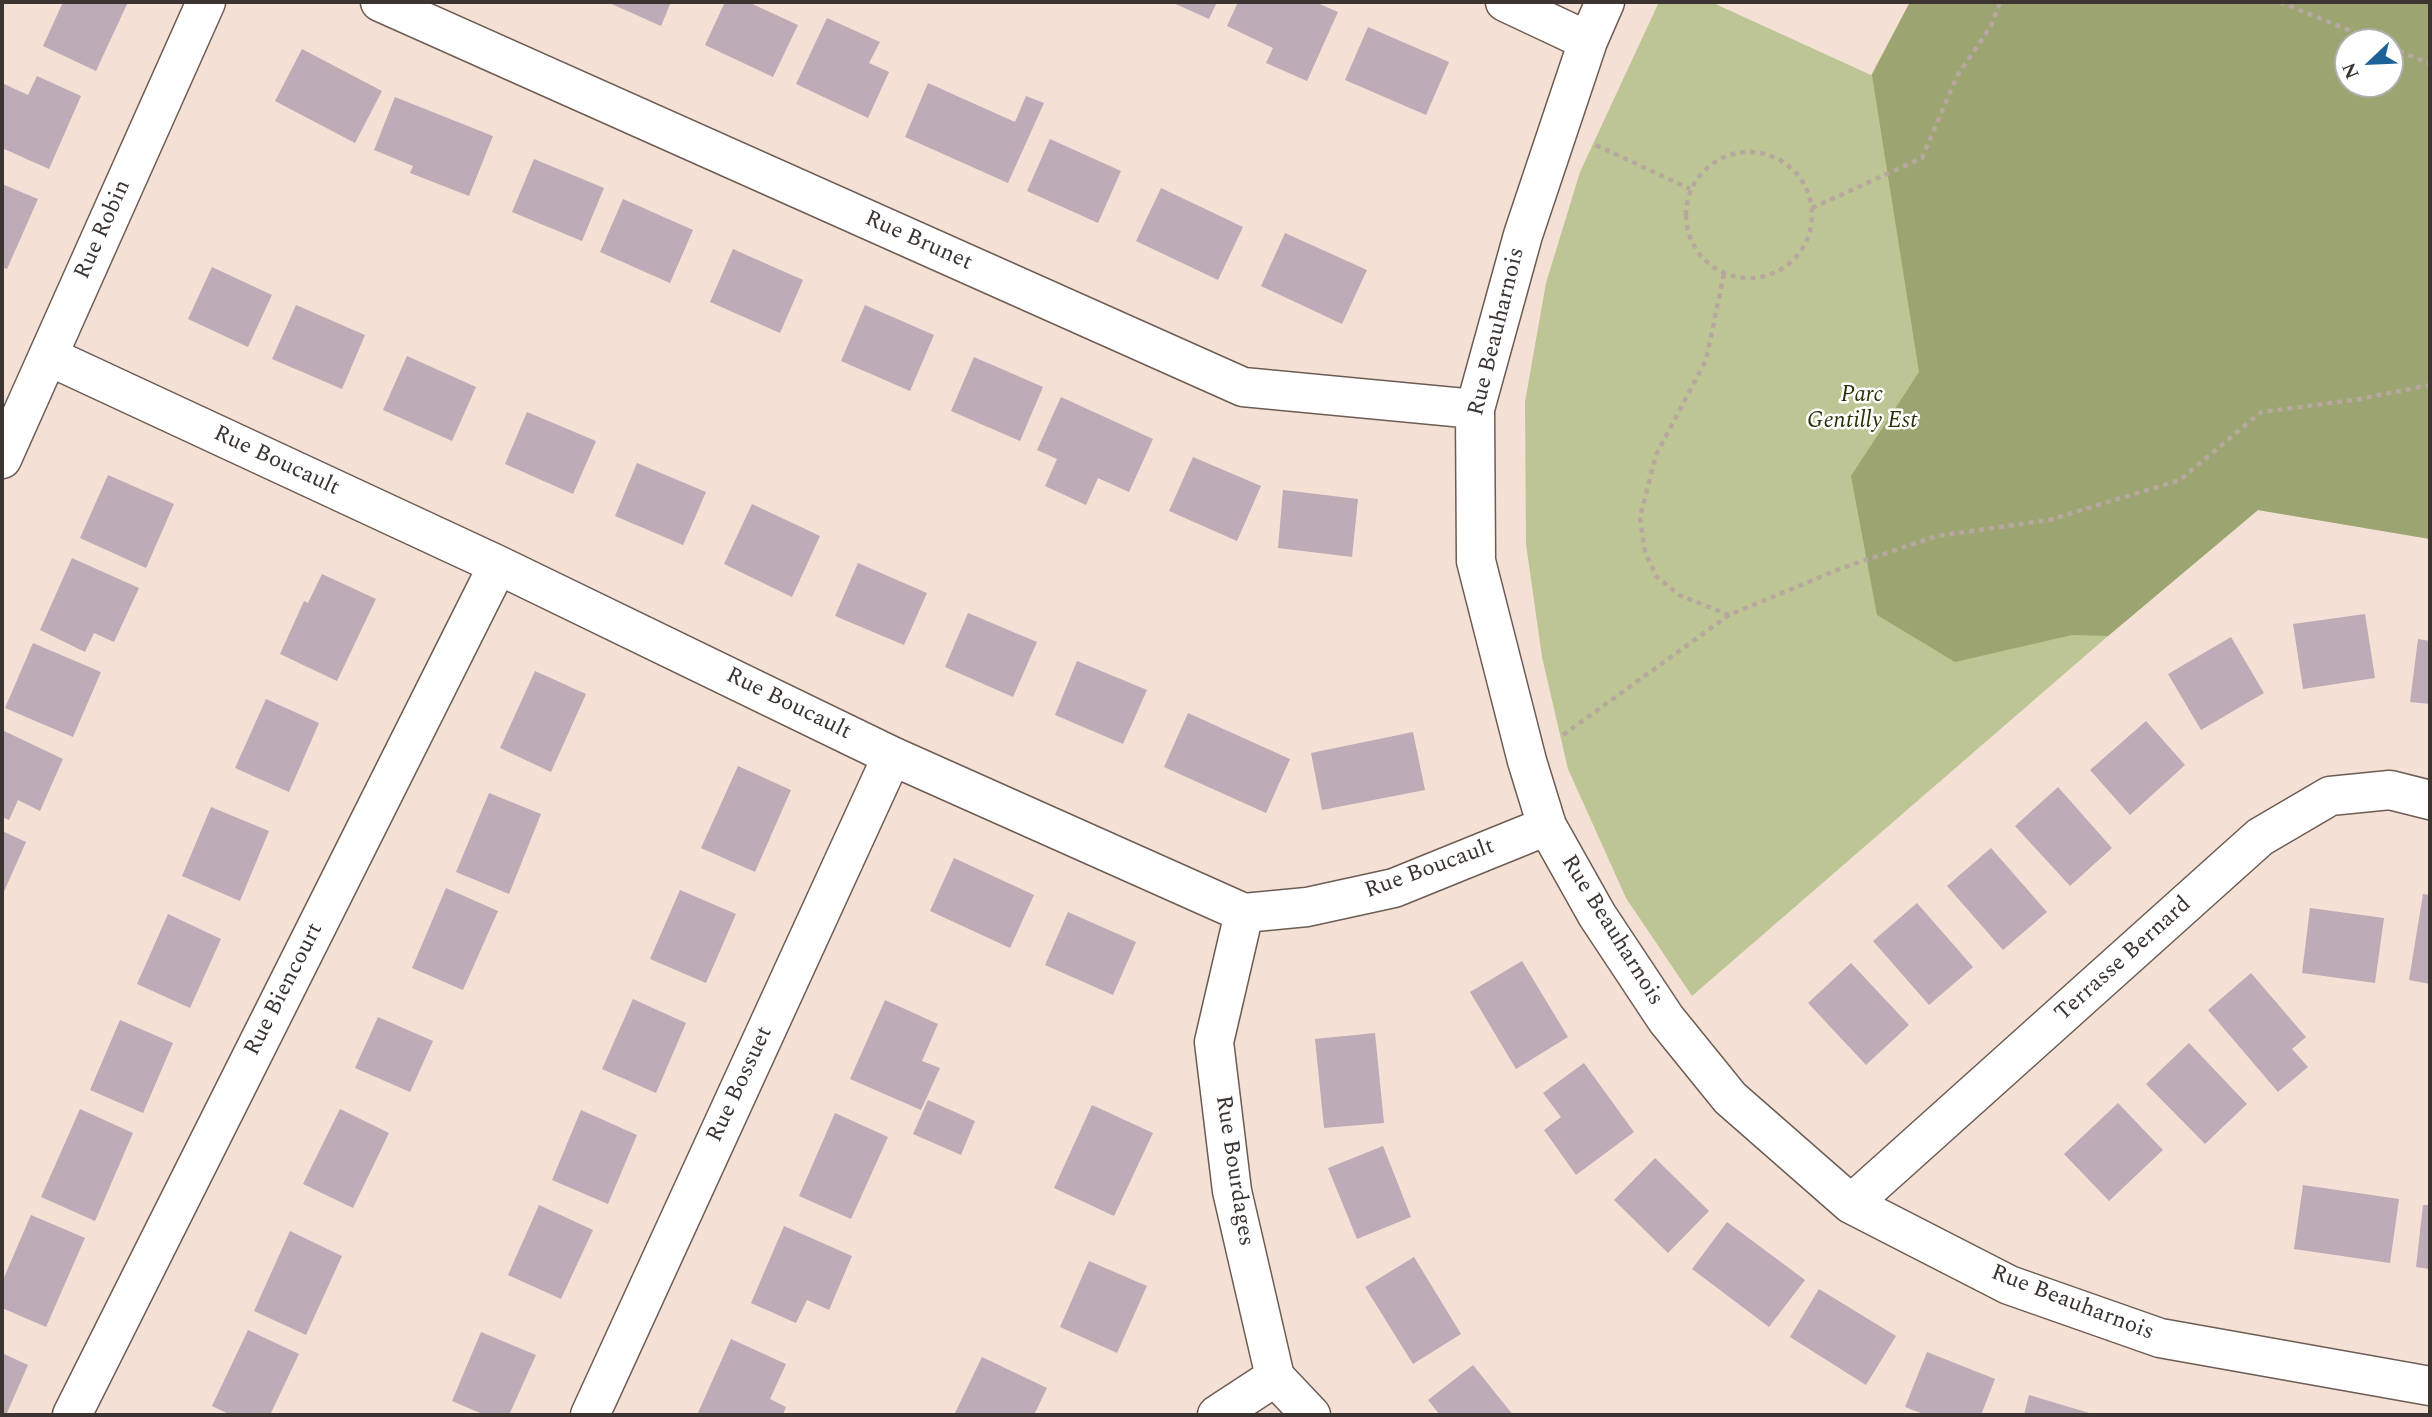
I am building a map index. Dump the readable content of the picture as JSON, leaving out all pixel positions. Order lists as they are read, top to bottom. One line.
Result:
{"streets":{"street":["Rue Robin","Rue Brunet","Rue Beauharnois","Rue Boucault","Terrasse Bernard","Rue Biencourt","Rue Bossuet","Rue Bourdages"]},"crossings":[["Rue Robin","Rue Boucault"],["Rue Brunet","Rue Beauharnois"],["Rue Beauharnois","Rue Boucault"],["Rue Beauharnois","Terrasse Bernard"],["Rue Boucault","Rue Biencourt"],["Rue Boucault","Rue Bossuet"],["Rue Boucault","Rue Bourdages"]],"parks":["Parc Gentilly Est"],"north":"bottom left"}
